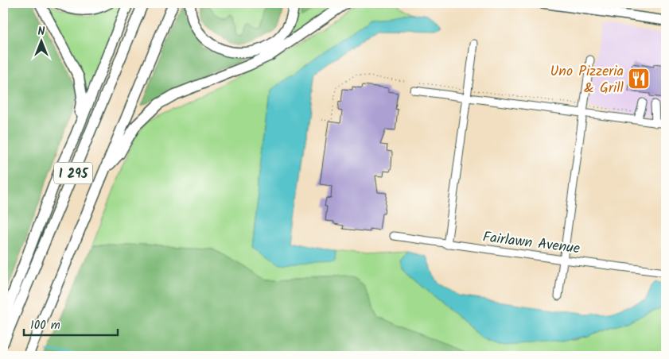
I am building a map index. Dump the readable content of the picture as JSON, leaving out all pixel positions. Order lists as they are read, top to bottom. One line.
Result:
{"streets":{"highway":["I 295"],"street":["Fairlawn Avenue"]},"places":{"restaurant":["Uno Pizzeria & Grill"]},"scale_bar":"100 m","north":"top"}
